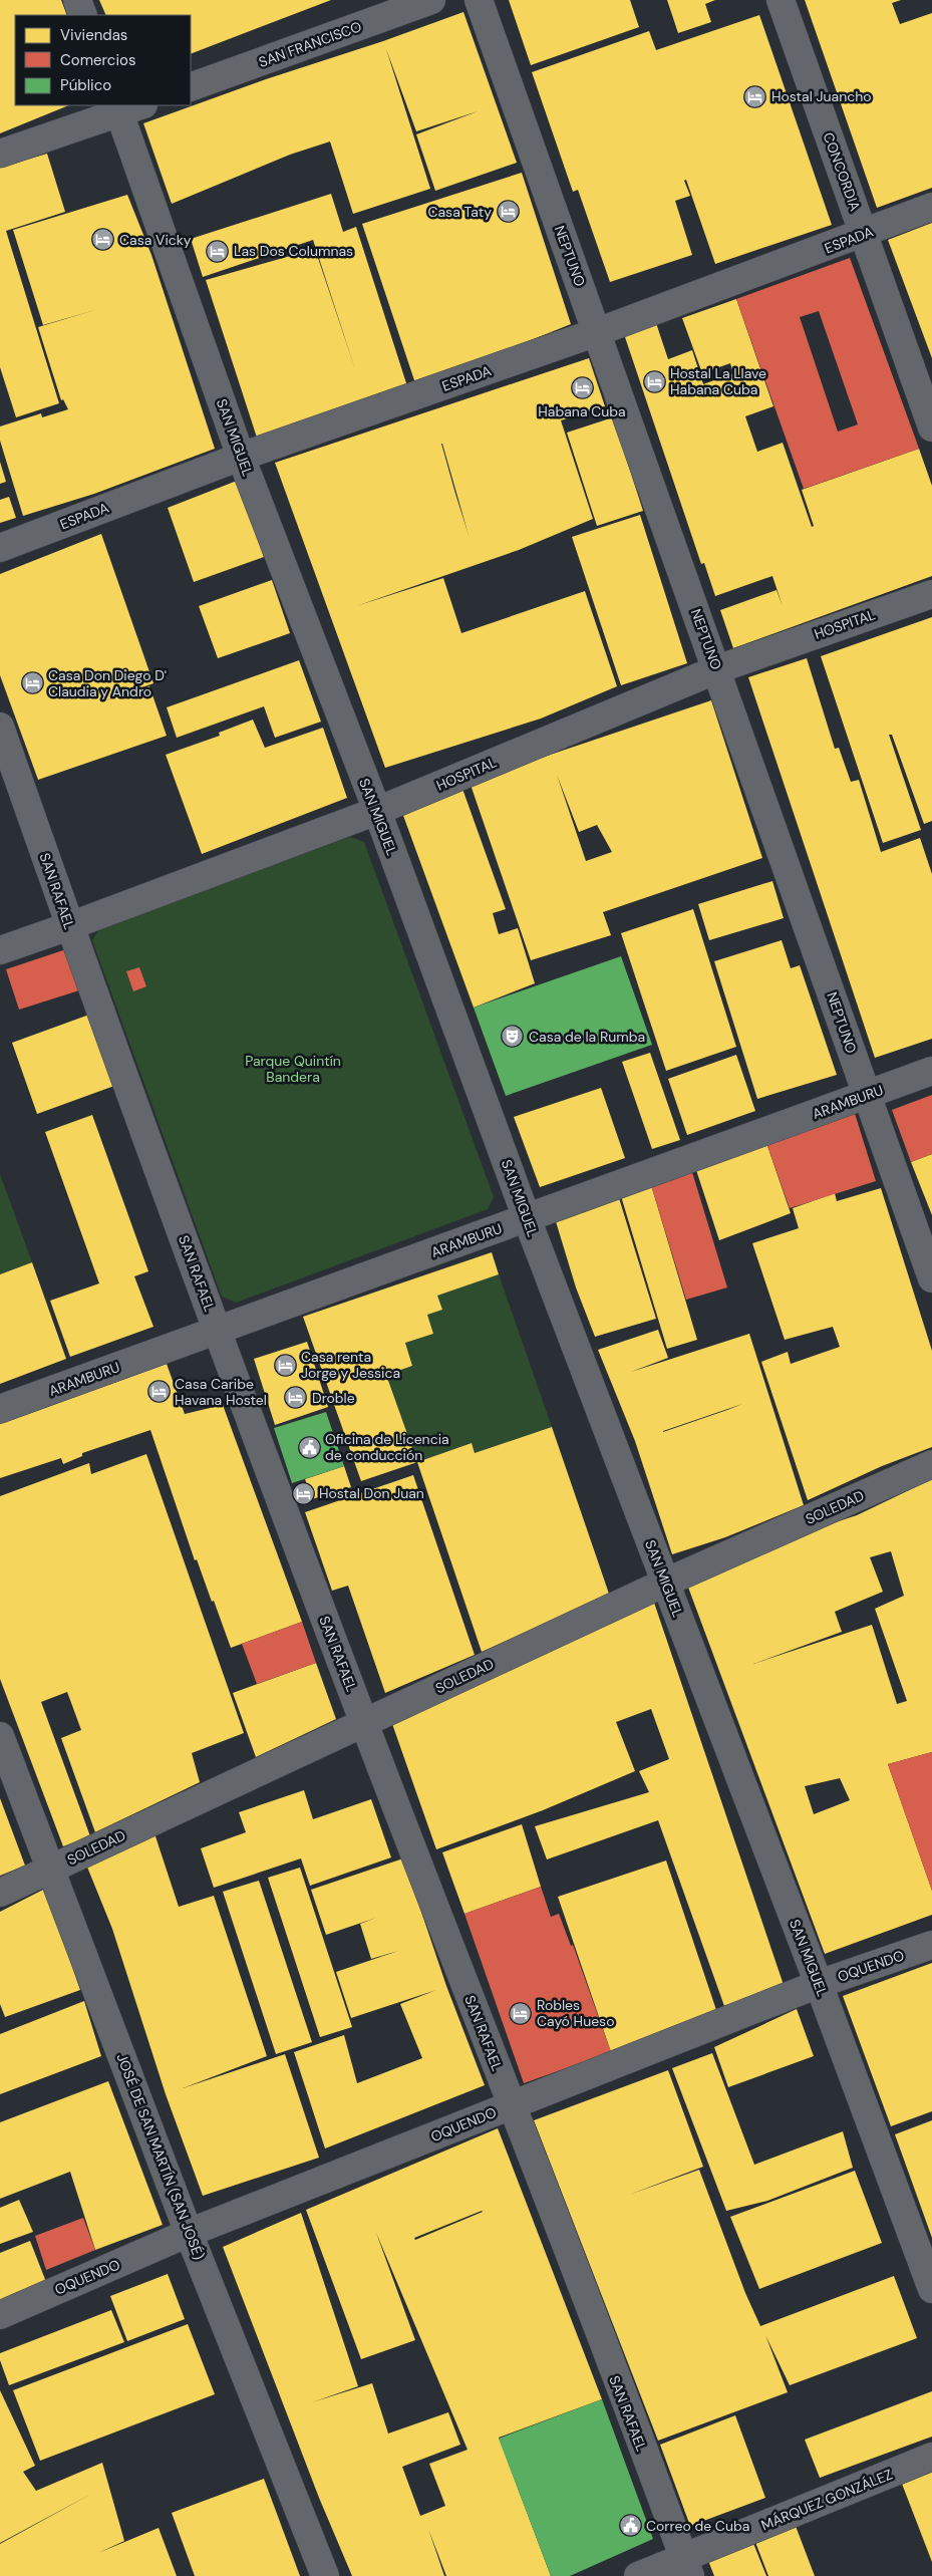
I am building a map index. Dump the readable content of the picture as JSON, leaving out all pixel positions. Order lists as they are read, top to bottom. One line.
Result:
{"streets":{"street":["SAN FRANCISCO","CONCORDIA","ESPADA","NEPTUNO","SAN MIGUEL","HOSPITAL","SAN RAFAEL","ARAMBURU","SOLEDAD","OQUENDO","JOSÉ DE SAN MARTÍN (SAN JOSÉ)","MÁRQUEZ GONZÁLEZ"]},"crossings":[["CONCORDIA","ESPADA"],["ESPADA","NEPTUNO"],["ESPADA","SAN MIGUEL"],["NEPTUNO","HOSPITAL"],["NEPTUNO","ARAMBURU"],["SAN MIGUEL","HOSPITAL"],["SAN MIGUEL","ARAMBURU"],["SAN MIGUEL","SOLEDAD"],["SAN MIGUEL","OQUENDO"],["HOSPITAL","SAN RAFAEL"],["SAN RAFAEL","ARAMBURU"],["SAN RAFAEL","SOLEDAD"],["SAN RAFAEL","OQUENDO"],["SAN RAFAEL","MÁRQUEZ GONZÁLEZ"],["SOLEDAD","JOSÉ DE SAN MARTÍN (SAN JOSÉ)"],["OQUENDO","JOSÉ DE SAN MARTÍN (SAN JOSÉ)"]],"parks":["Parque Quintín Bandera"],"places":{"hotel":["Hostal Juancho","Casa Taty","Casa Vicky","Las Dos Columnas","Hostal La Llave Habana Cuba","Habana Cuba","Casa Don Diego D' Claudia y Andro","Casa renta Jorge y Jessica","Casa Caribe Havana Hostel","Droble","Hostal Don Juan","Robles Cayó Hueso"],"theatre":["Casa de la Rumba"],"public building":["Oficina de Licencia de conducción","Correo de Cuba"]},"legend":["Viviendas","Comercios","Público"]}
